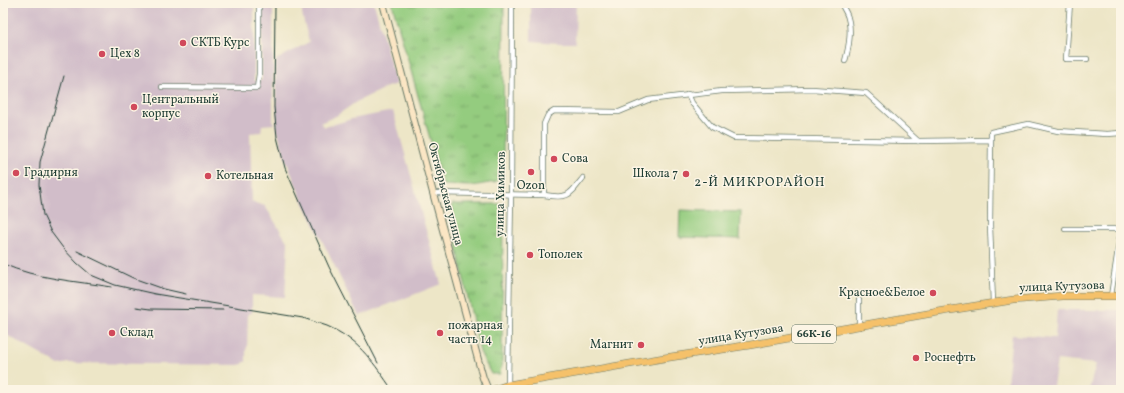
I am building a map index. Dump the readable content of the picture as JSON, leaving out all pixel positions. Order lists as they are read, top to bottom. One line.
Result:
{"streets":{"main road":["Октябрьская улица","улица Кутузова","66К-16"],"street":["улица Химиков"]},"crossings":[["улица Химиков","улица Кутузова"],["улица Химиков","66К-16"],["улица Кутузова","66К-16"]],"districts":["2-Й МИКРОРАЙОН"],"places":["СКТБ Курс","Цех 8","Центральный корпус","Сова","Ozon","Градирня","Школа 7","Котельная","Тополек","Красное&Белое","Склад","пожарная часть 14","Магнит","Роснефть"]}
